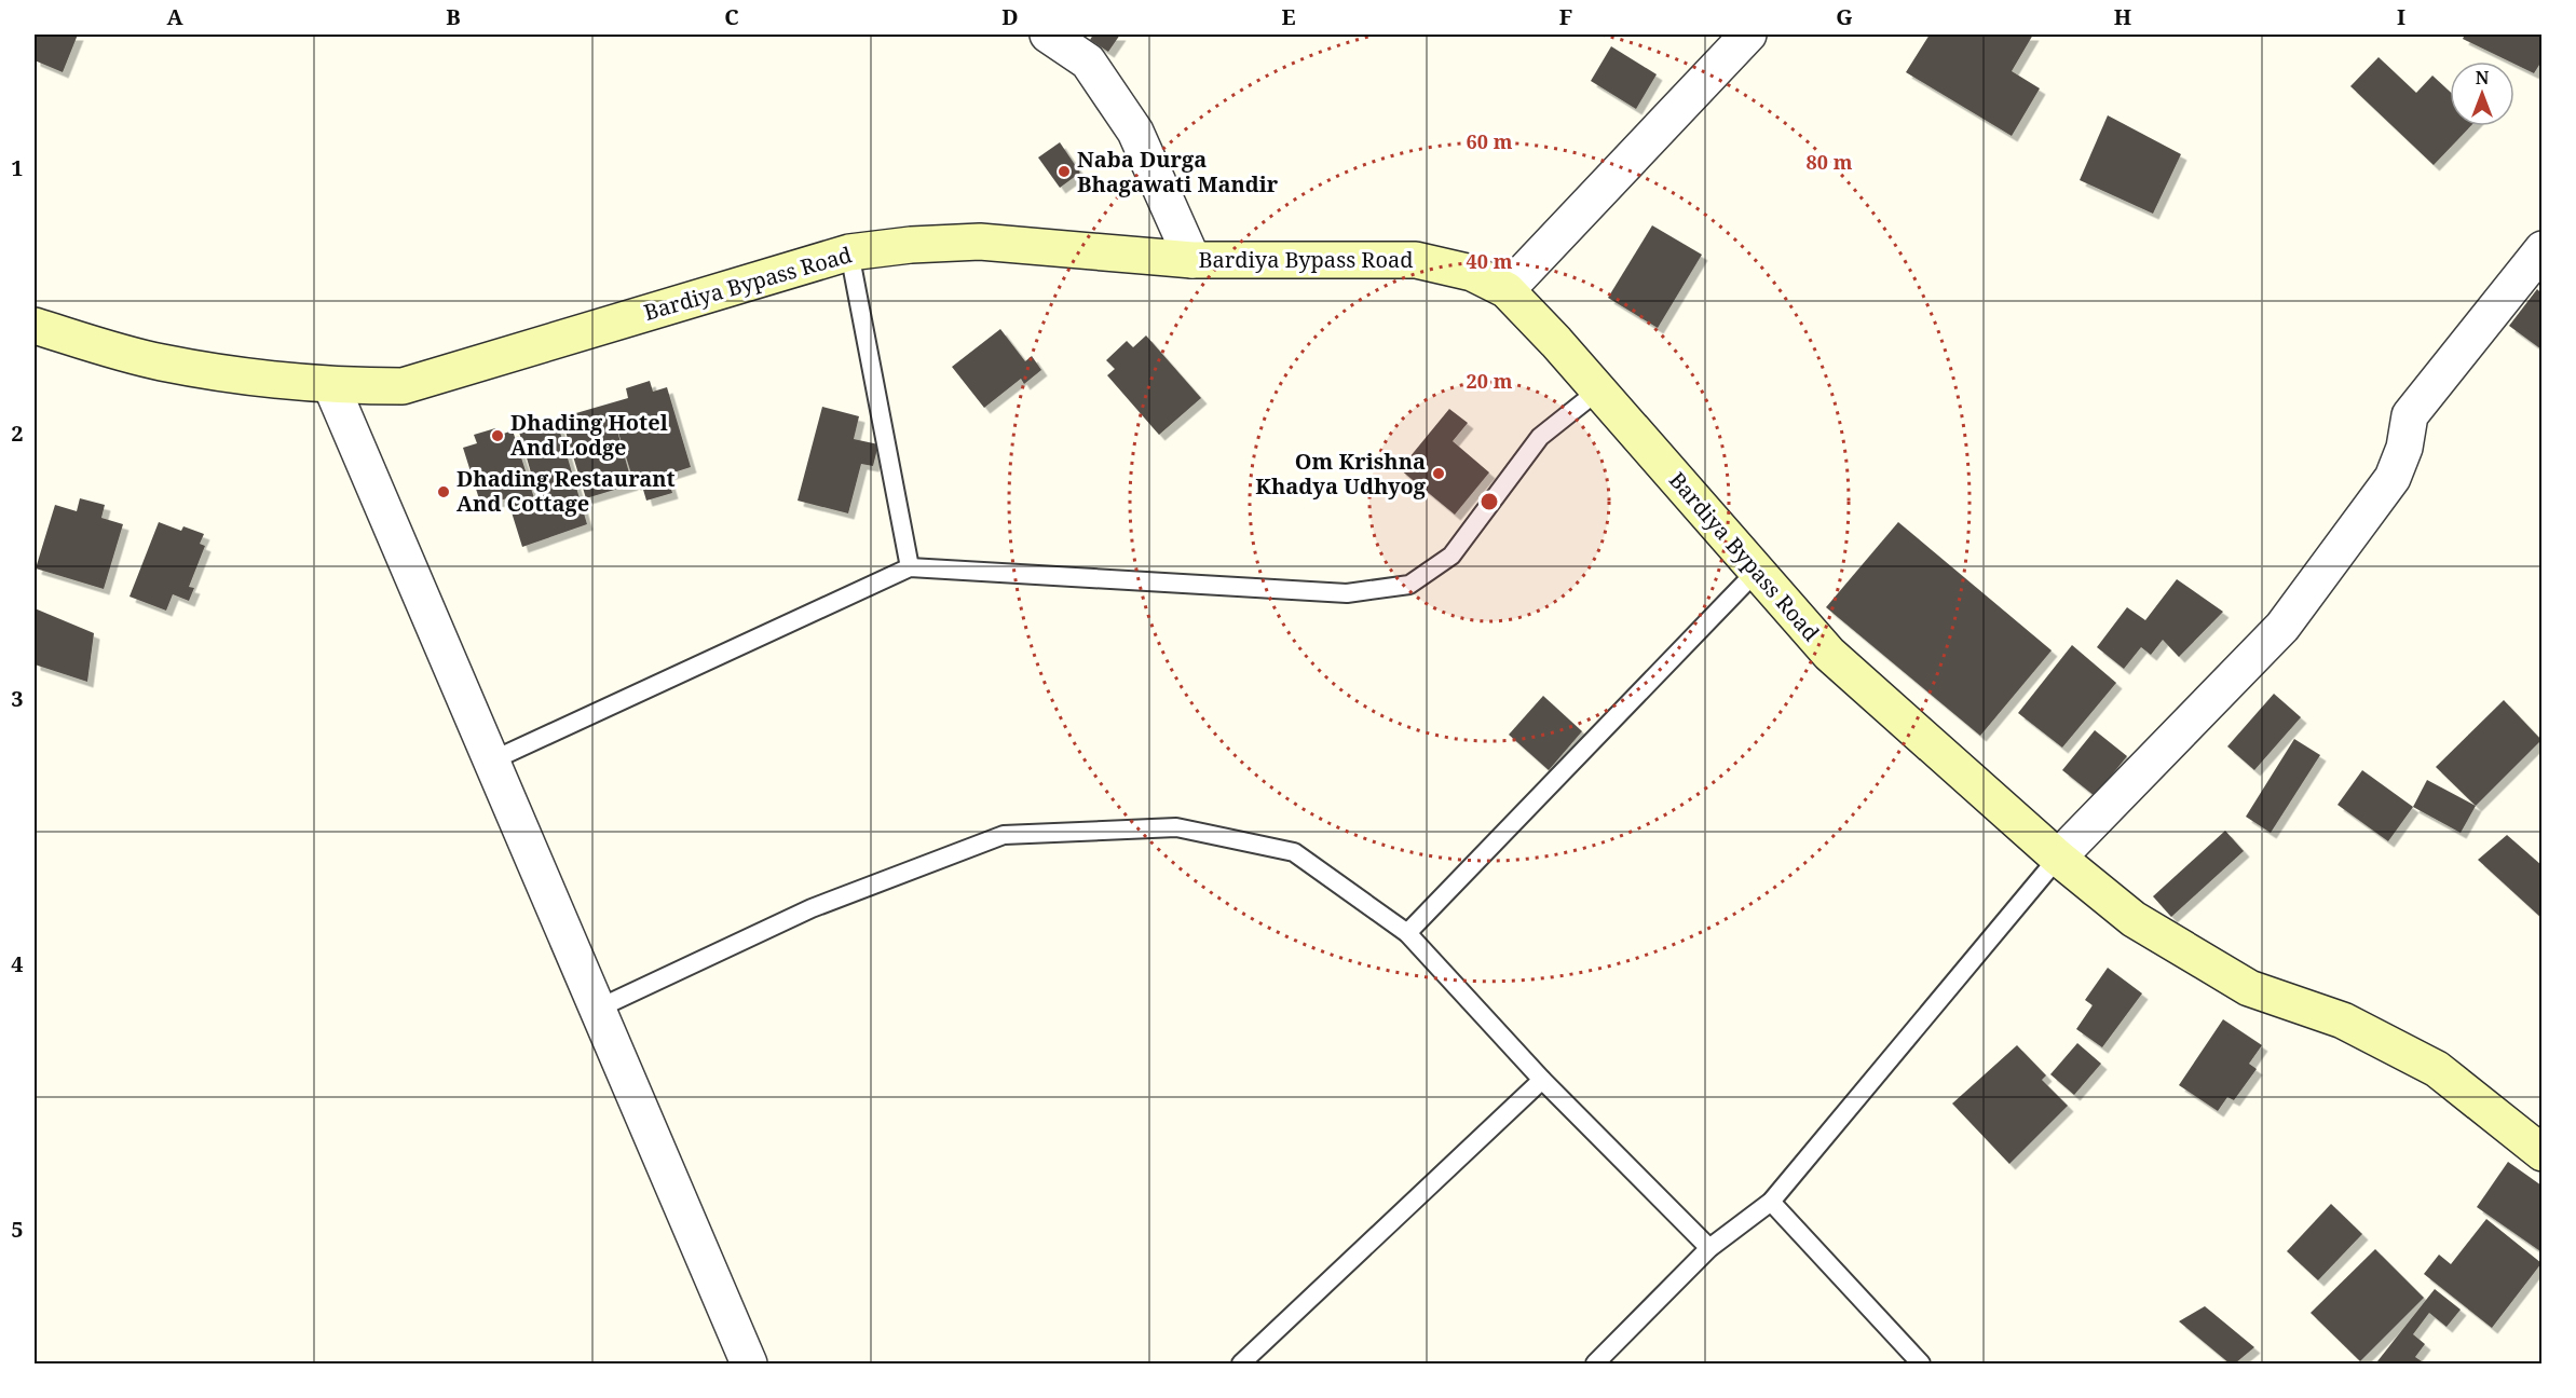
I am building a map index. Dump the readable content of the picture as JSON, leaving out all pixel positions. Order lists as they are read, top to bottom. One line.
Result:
{"streets":{"street":["Bardiya Bypass Road"]},"places":["Naba Durga Bhagawati Mandir","Dhading Hotel And Lodge","Om Krishna Khadya Udhyog","Dhading Restaurant And Cottage"],"north":"top","grid":{"columns":["A","B","C","D","E","F","G","H","I"],"rows":["1","2","3","4","5"]},"rings":["60 m","80 m","40 m","20 m"]}
